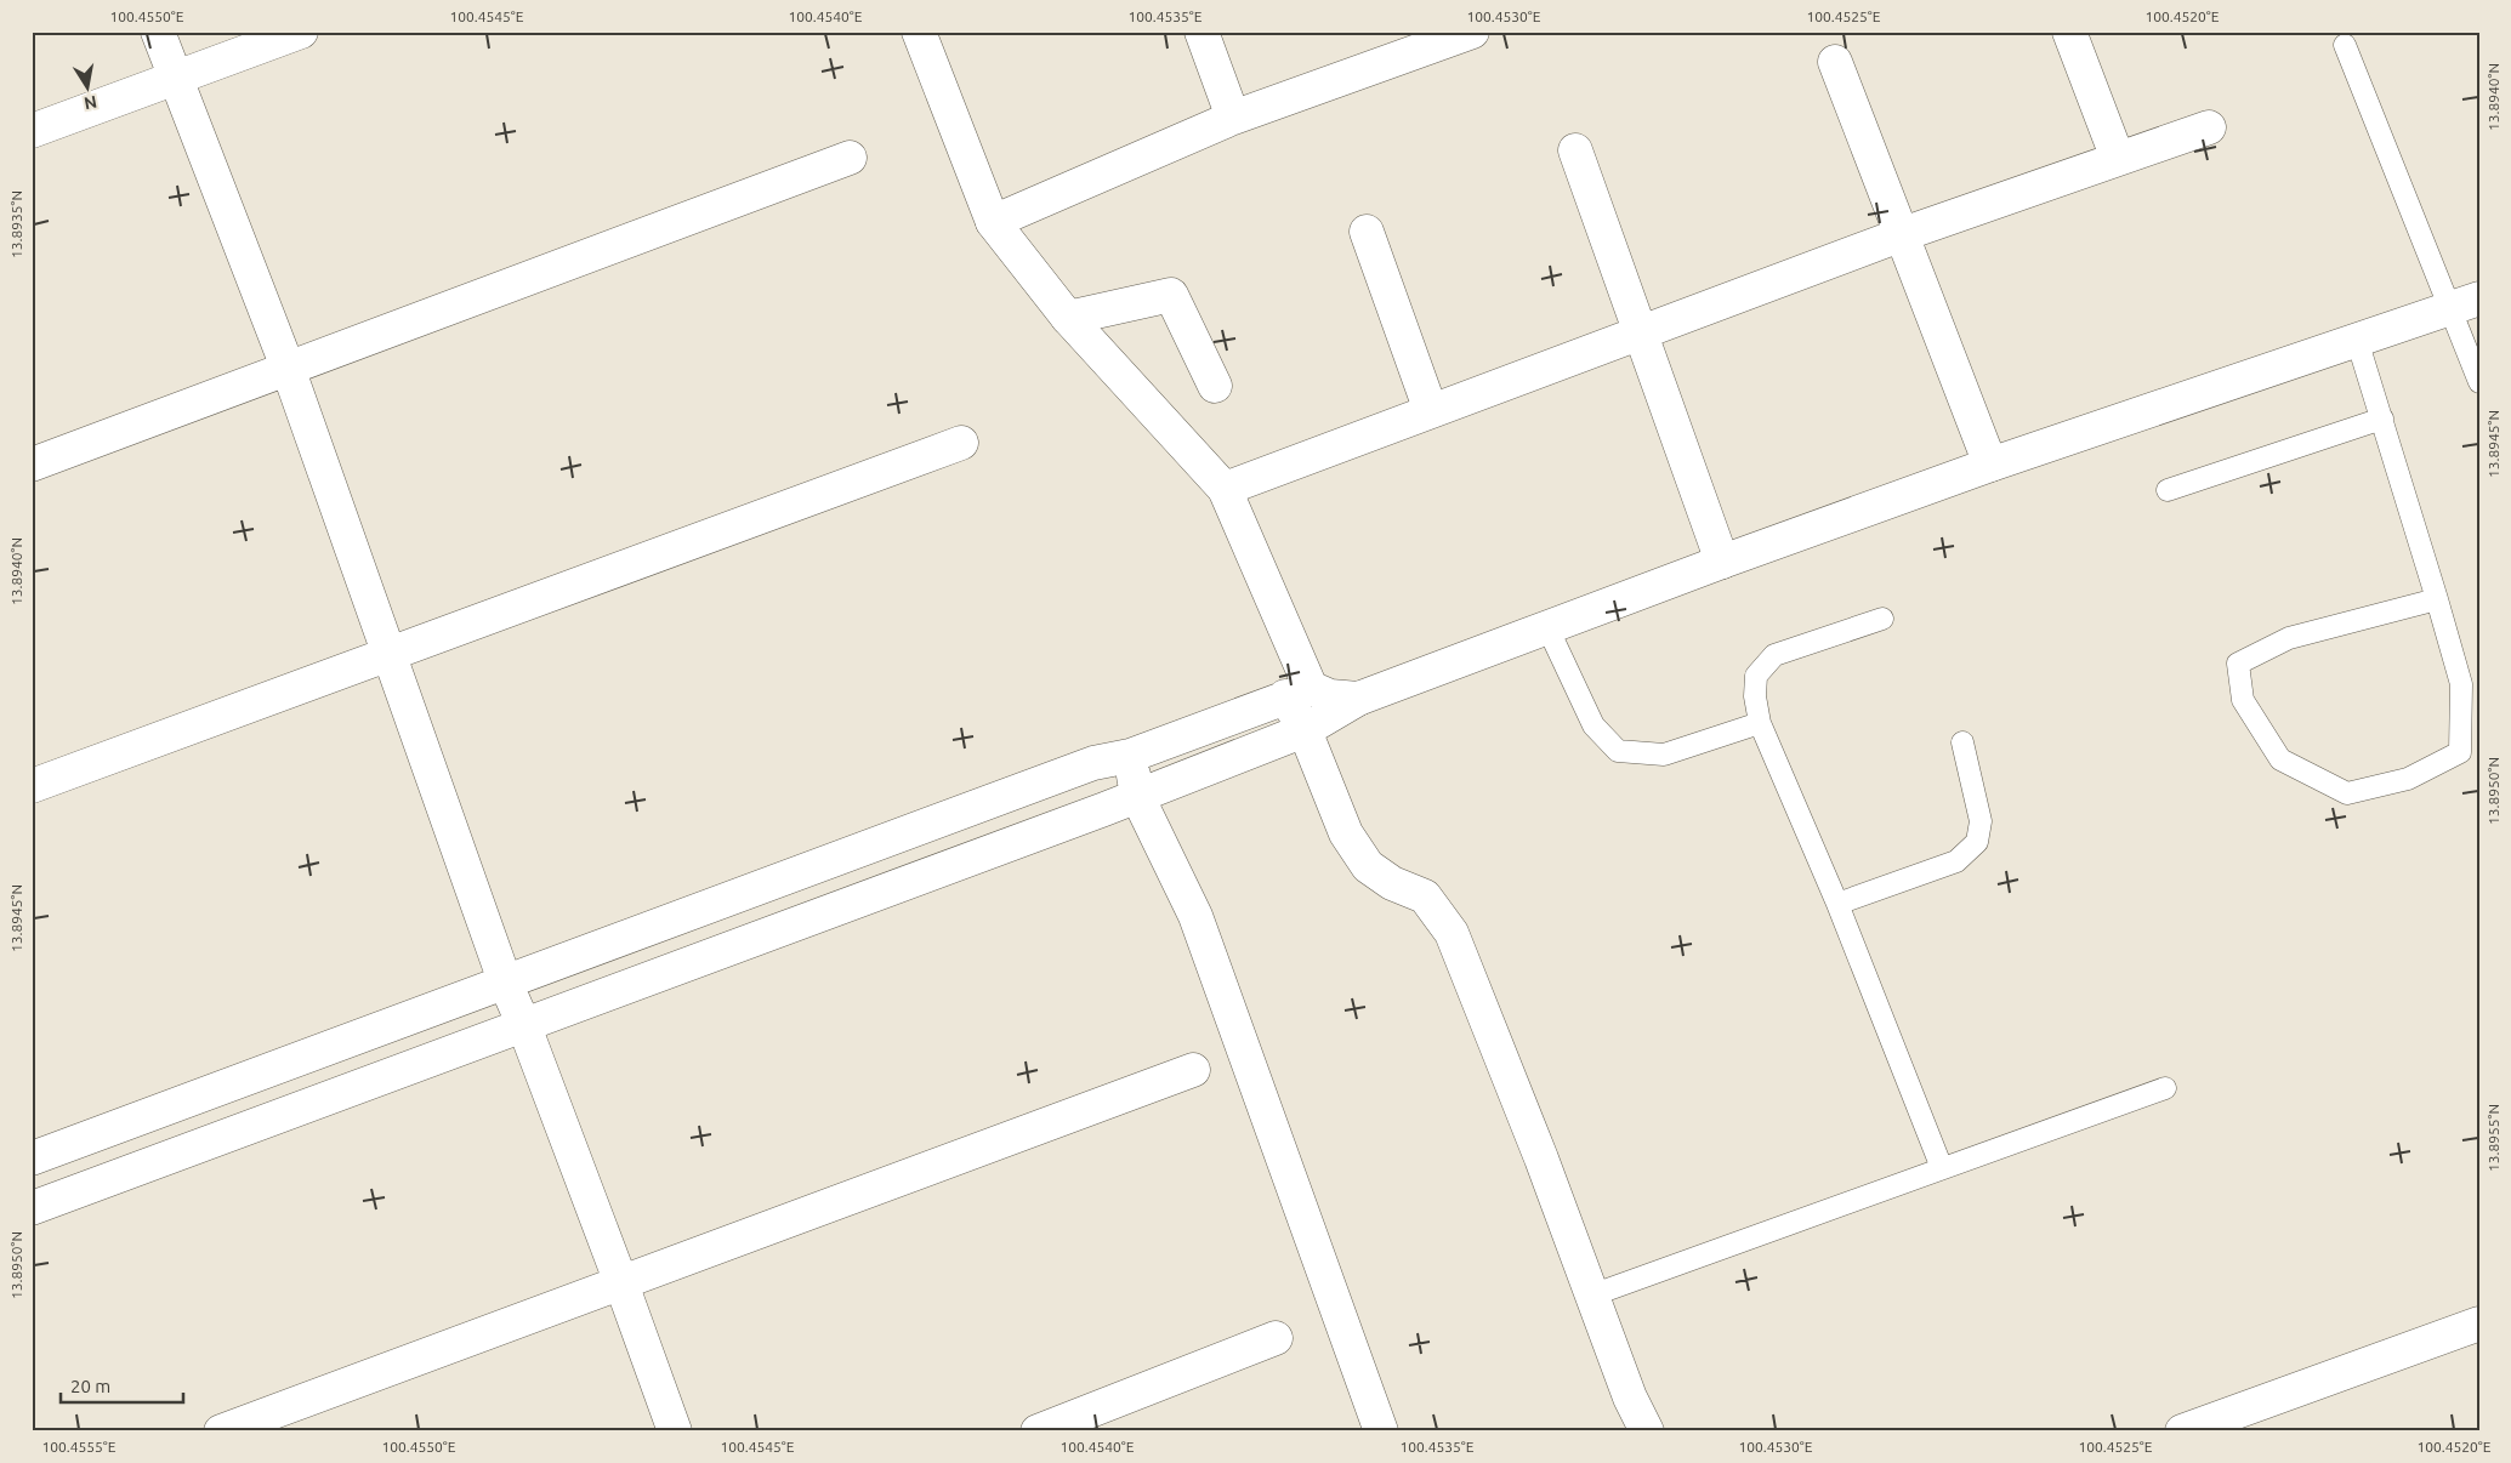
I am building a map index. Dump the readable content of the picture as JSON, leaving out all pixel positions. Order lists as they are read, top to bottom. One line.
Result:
{"scale_bar":"20 m","north":"bottom","coordinates":["100.4550°E","100.4545°E","100.4540°E","100.4535°E","100.4530°E","100.4525°E","100.4520°E","13.8940°N","13.8935°N","13.8945°N","13.8950°N","13.8955°N","100.4555°E"]}
